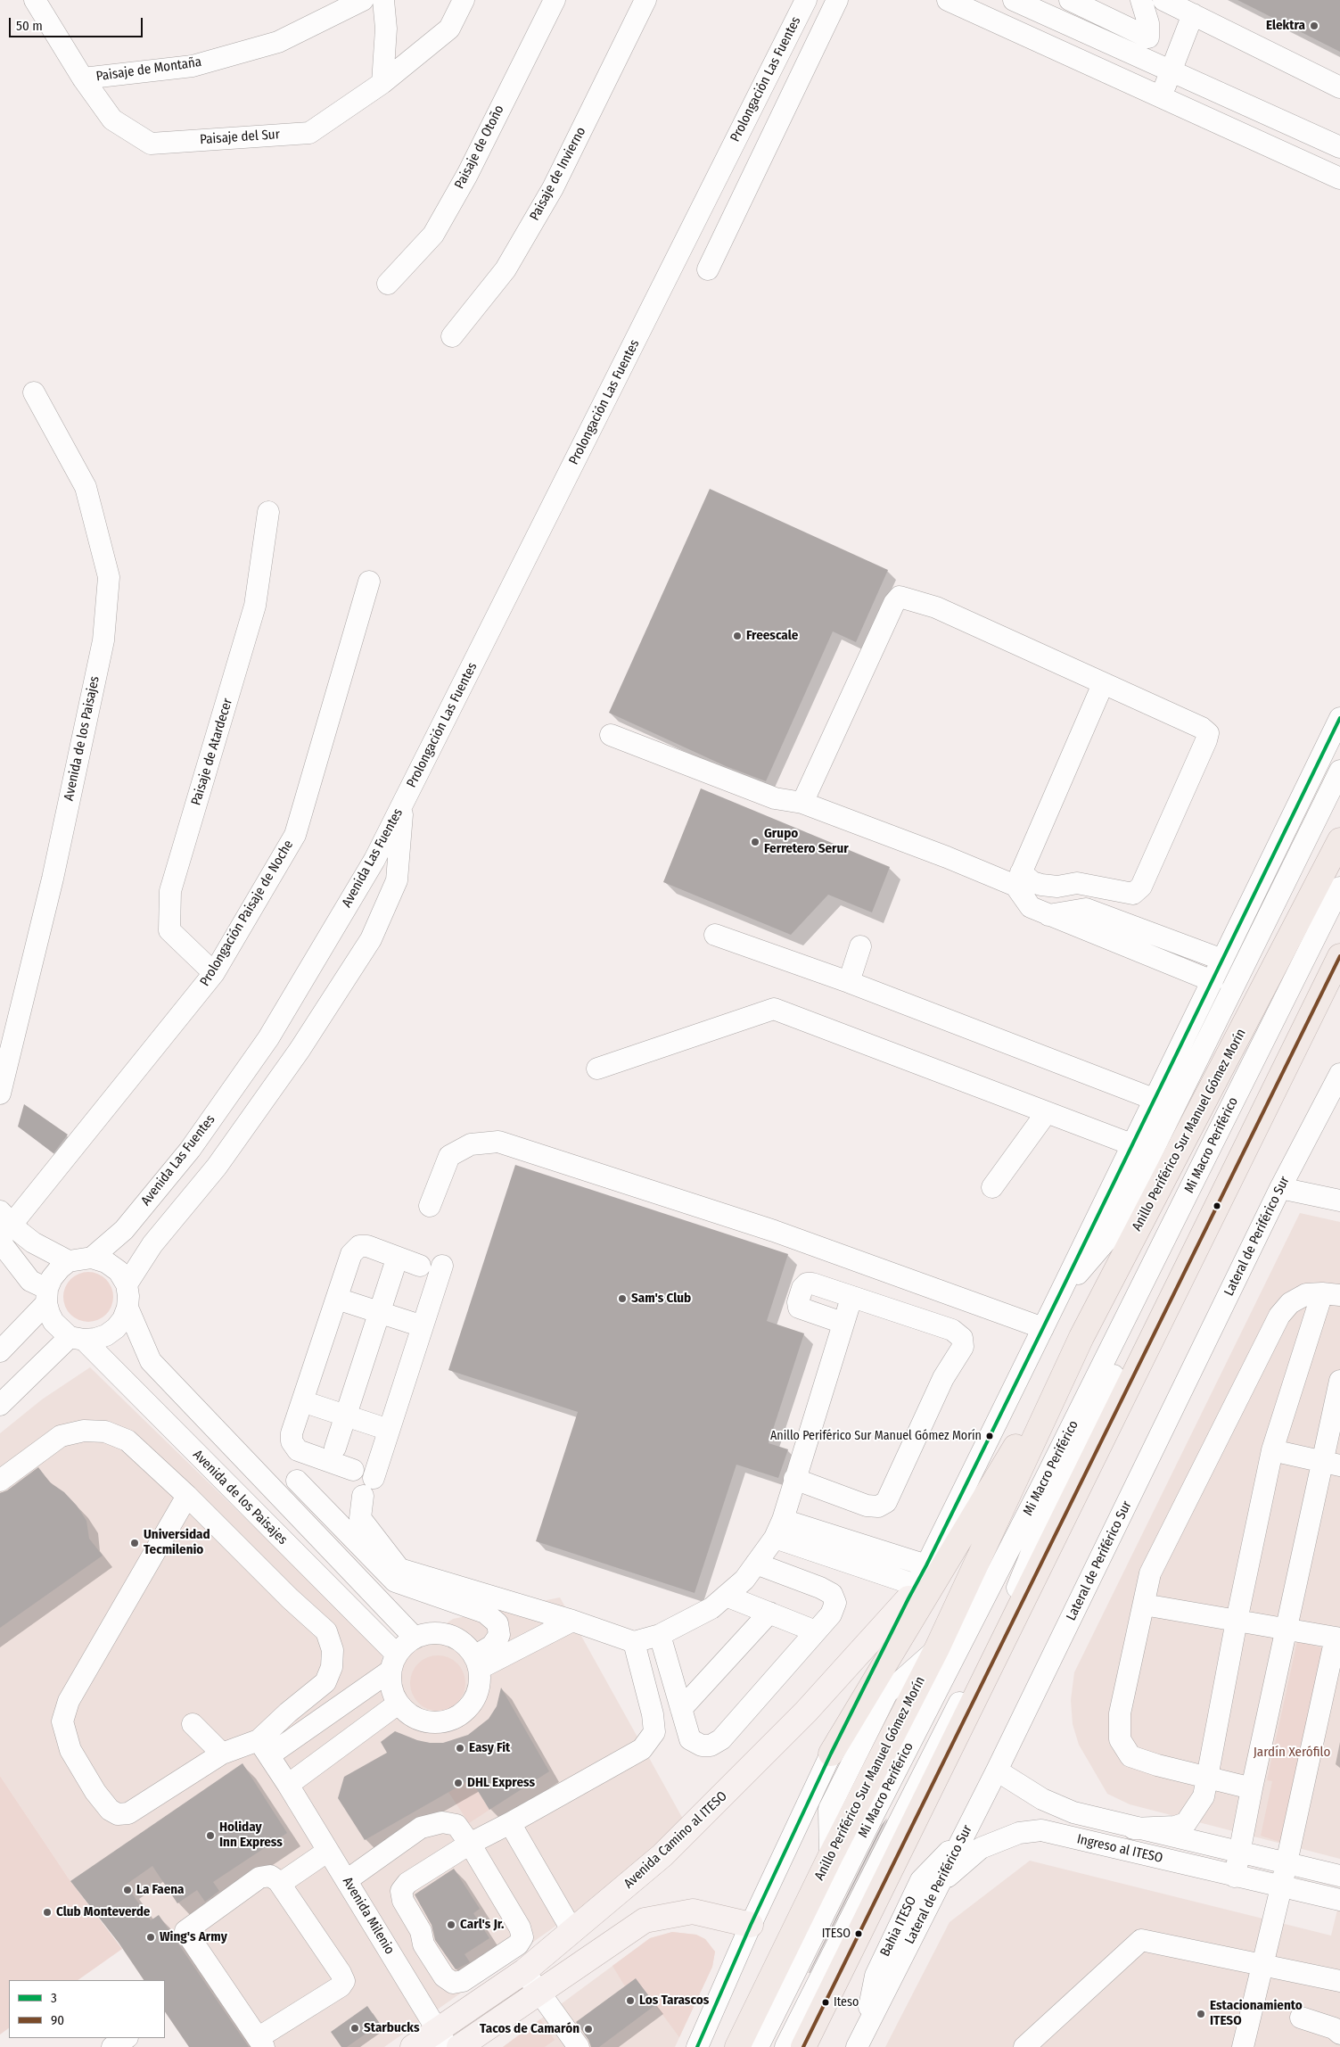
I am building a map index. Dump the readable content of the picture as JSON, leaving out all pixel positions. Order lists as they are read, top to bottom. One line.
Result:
{"streets":{"highway":["Anillo Periférico Sur Manuel Gómez Morín"],"main road":["Avenida Camino al ITESO"],"street":["Paisaje de Montaña","Prolongación Las Fuentes","Paisaje del Sur","Paisaje de Otoño","Paisaje de Invierno","Avenida de los Paisajes","Paisaje de Atardecer","Avenida Las Fuentes","Prolongación Paisaje de Noche","Mi Macro Periférico","Lateral de Periférico Sur","Ingreso al ITESO","Avenida Milenio","Bahia ITESO"]},"crossings":[["Paisaje de Montaña","Paisaje del Sur"],["Prolongación Las Fuentes","Avenida Las Fuentes"],["Avenida de los Paisajes","Avenida Las Fuentes"],["Paisaje de Atardecer","Prolongación Paisaje de Noche"],["Lateral de Periférico Sur","Ingreso al ITESO"],["Lateral de Periférico Sur","Bahia ITESO"],["Avenida Camino al ITESO","Avenida Milenio"]],"parks":["Jardín Xerófilo"],"places":["Elektra","Freescale","Grupo Ferretero Serur","Sam's Club","Anillo Periférico Sur Manuel Gómez Morín","Universidad Tecmilenio","Easy Fit","DHL Express","Holiday Inn Express","La Faena","Club Monteverde","Carl's Jr.","ITESO","Wing's Army","Los Tarascos","Iteso","Estacionamiento ITESO","Starbucks","Tacos de Camarón"],"lines":["transit line 3","transit line 90"],"legend":["3","90"],"scale_bar":"50 m"}
